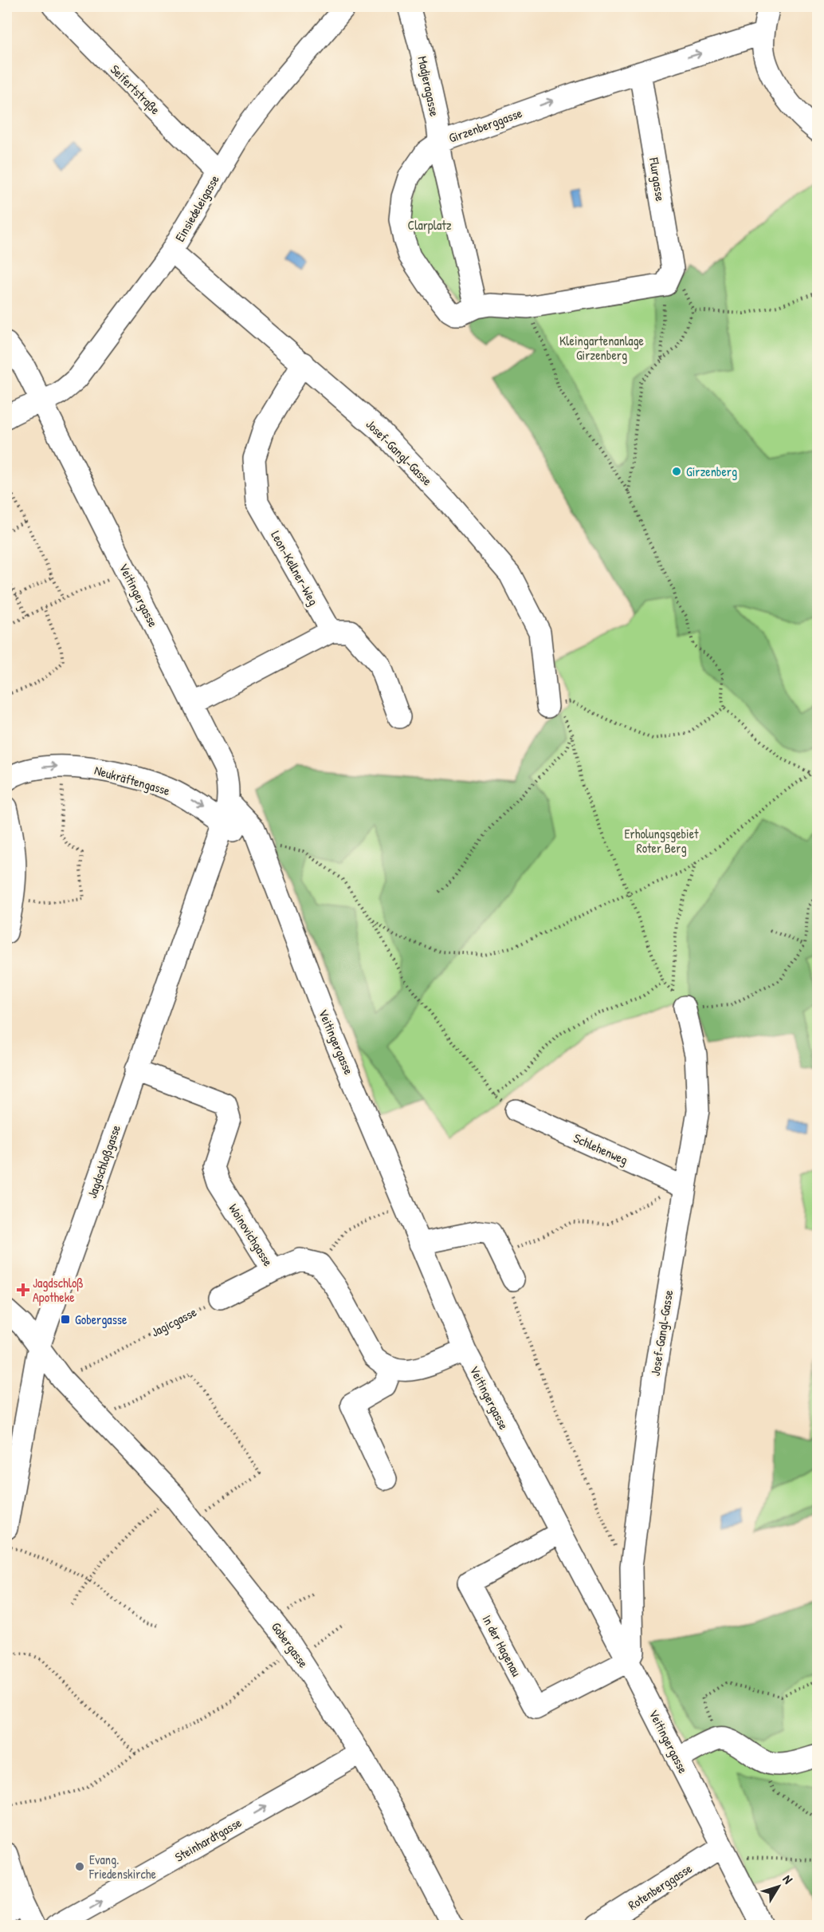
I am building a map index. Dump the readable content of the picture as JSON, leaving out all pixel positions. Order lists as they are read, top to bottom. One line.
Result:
{"streets":{"street":["Madjeragasse","Seifertstraße","Girzenberggasse","Flurgasse","Einsiedeleigasse","Josef-Gangl-Gasse","Leon-Kellner-Weg","Veitingergasse","Neukräftengasse","Schlehenweg","Jagdschloßgasse","Woinovichgasse","Gobergasse","In der Hagenau","Steinhardtgasse","Rotenberggasse"],"path":["Jagicgasse"]},"crossings":[["Madjeragasse","Girzenberggasse"],["Seifertstraße","Einsiedeleigasse"],["Girzenberggasse","Flurgasse"],["Einsiedeleigasse","Josef-Gangl-Gasse"],["Einsiedeleigasse","Veitingergasse"],["Josef-Gangl-Gasse","Leon-Kellner-Weg"],["Josef-Gangl-Gasse","Veitingergasse"],["Josef-Gangl-Gasse","Schlehenweg"],["Josef-Gangl-Gasse","In der Hagenau"],["Veitingergasse","Jagdschloßgasse"],["Veitingergasse","In der Hagenau"],["Veitingergasse","Rotenberggasse"],["Neukräftengasse","Jagdschloßgasse"],["Jagdschloßgasse","Woinovichgasse"],["Jagdschloßgasse","Gobergasse"],["Gobergasse","Steinhardtgasse"]],"one_way":["Girzenberggasse","Neukräftengasse","Steinhardtgasse"],"parks":["Clarplatz","Kleingartenanlage Girzenberg","Erholungsgebiet Roter Berg"],"places":{"other":["Girzenberg","Evang. Friedenskirche"],"health":["Jagdschloß Apotheke"],"transit":["Gobergasse"]},"north":"top right"}
